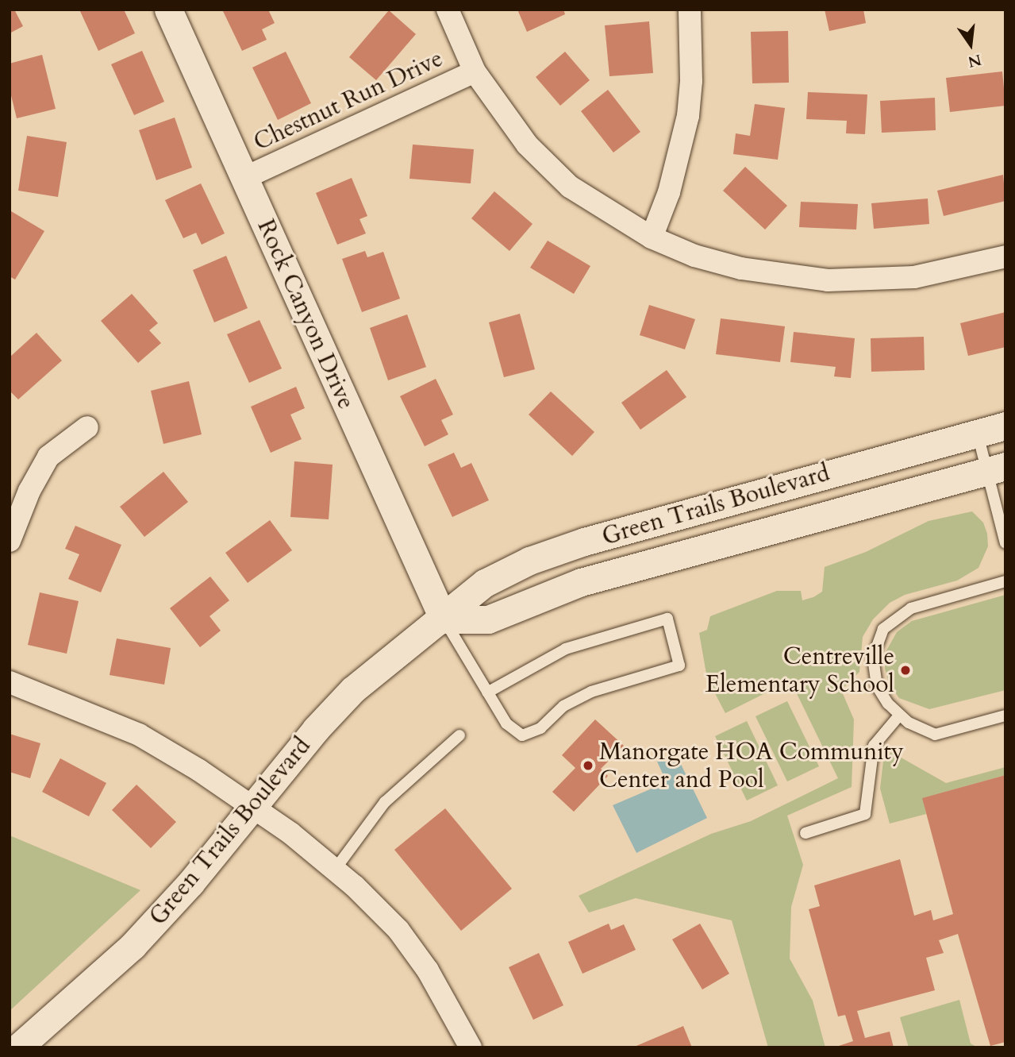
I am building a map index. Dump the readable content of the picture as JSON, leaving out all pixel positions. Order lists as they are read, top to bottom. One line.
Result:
{"streets":{"street":["Chestnut Run Drive","Rock Canyon Drive","Green Trails Boulevard"]},"crossings":[["Chestnut Run Drive","Rock Canyon Drive"],["Rock Canyon Drive","Green Trails Boulevard"]],"places":["Centreville Elementary School","Manorgate HOA Community Center and Pool"],"north":"bottom"}
